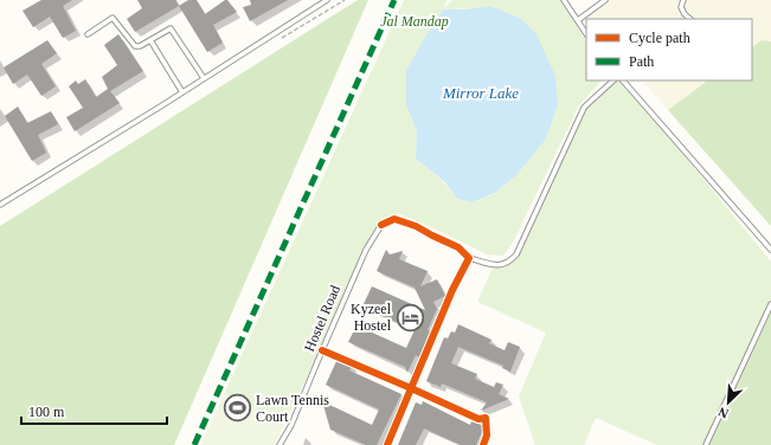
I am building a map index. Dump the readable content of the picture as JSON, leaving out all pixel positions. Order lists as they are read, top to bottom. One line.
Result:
{"streets":{"lane":["Hostel Road"]},"water":["Mirror Lake"],"parks":["Jal Mandap"],"places":{"hotel":["Kyzeel Hostel"],"sports":["Lawn Tennis Court"]},"legend":["Cycle path","Path"],"scale_bar":"100 m","north":"bottom left"}
